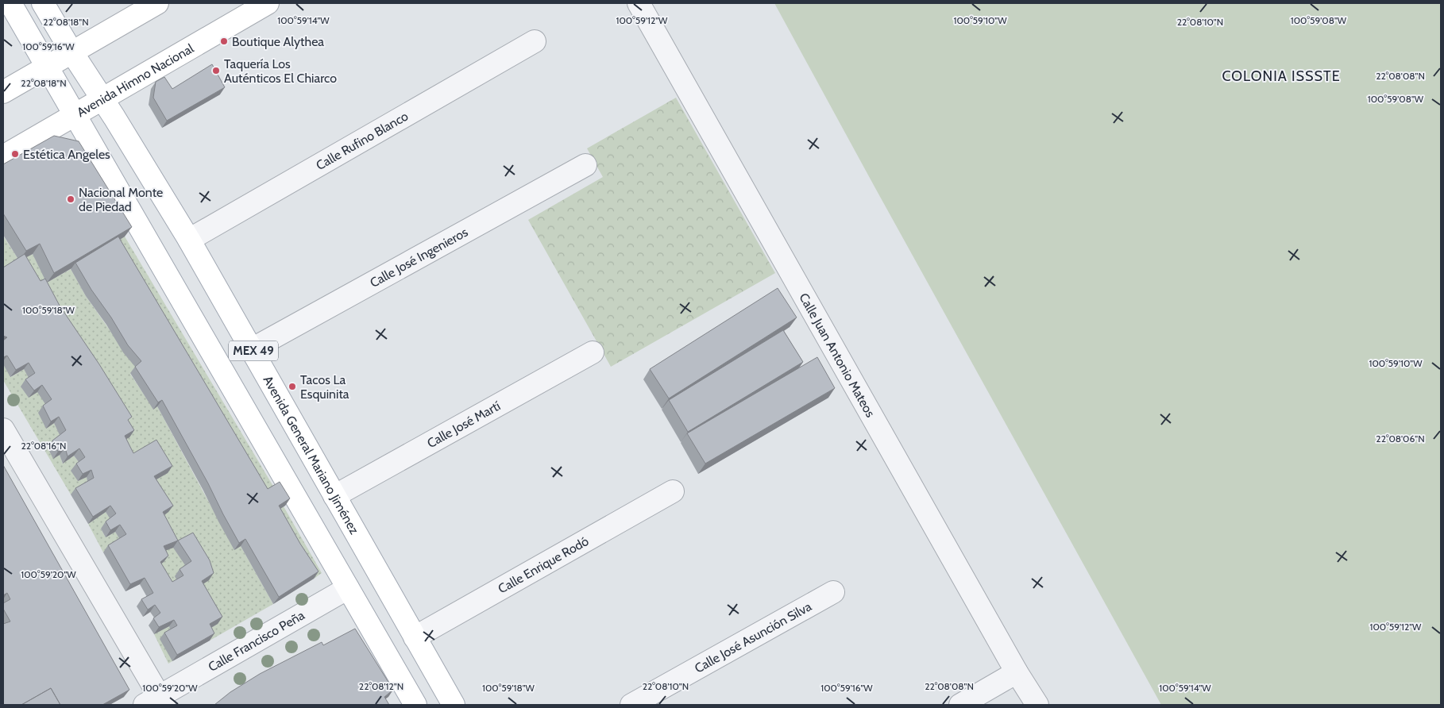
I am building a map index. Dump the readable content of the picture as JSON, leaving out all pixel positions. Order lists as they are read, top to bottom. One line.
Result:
{"streets":{"main road":["Avenida Himno Nacional","MEX 49","Avenida General Mariano Jiménez"],"street":["Calle Rufino Blanco","Calle José Ingenieros","Calle Juan Antonio Mateos","Calle José Martí","Calle Enrique Rodó","Calle José Asunción Silva","Calle Francisco Peña"]},"crossings":[["Avenida Himno Nacional","MEX 49"],["Avenida Himno Nacional","Avenida General Mariano Jiménez"],["Calle Rufino Blanco","Avenida General Mariano Jiménez"],["Calle José Ingenieros","Avenida General Mariano Jiménez"],["MEX 49","Calle Francisco Peña"],["Calle José Martí","Avenida General Mariano Jiménez"],["Avenida General Mariano Jiménez","Calle Enrique Rodó"]],"districts":["COLONIA ISSSTE"],"places":["Boutique Alythea","Taquería Los Auténticos El Chiarco","Estética Angeles","Nacional Monte de Piedad","Tacos La Esquinita"],"coordinates":["100°59'14\"W","100°59'12\"W","100°59'10\"W","100°59'08\"W","22°08'18\"N","22°08'10\"N","100°59'16\"W","22°08'08\"N","100°59'18\"W","22°08'06\"N","22°08'16\"N","100°59'20\"W","22°08'12\"N"]}
